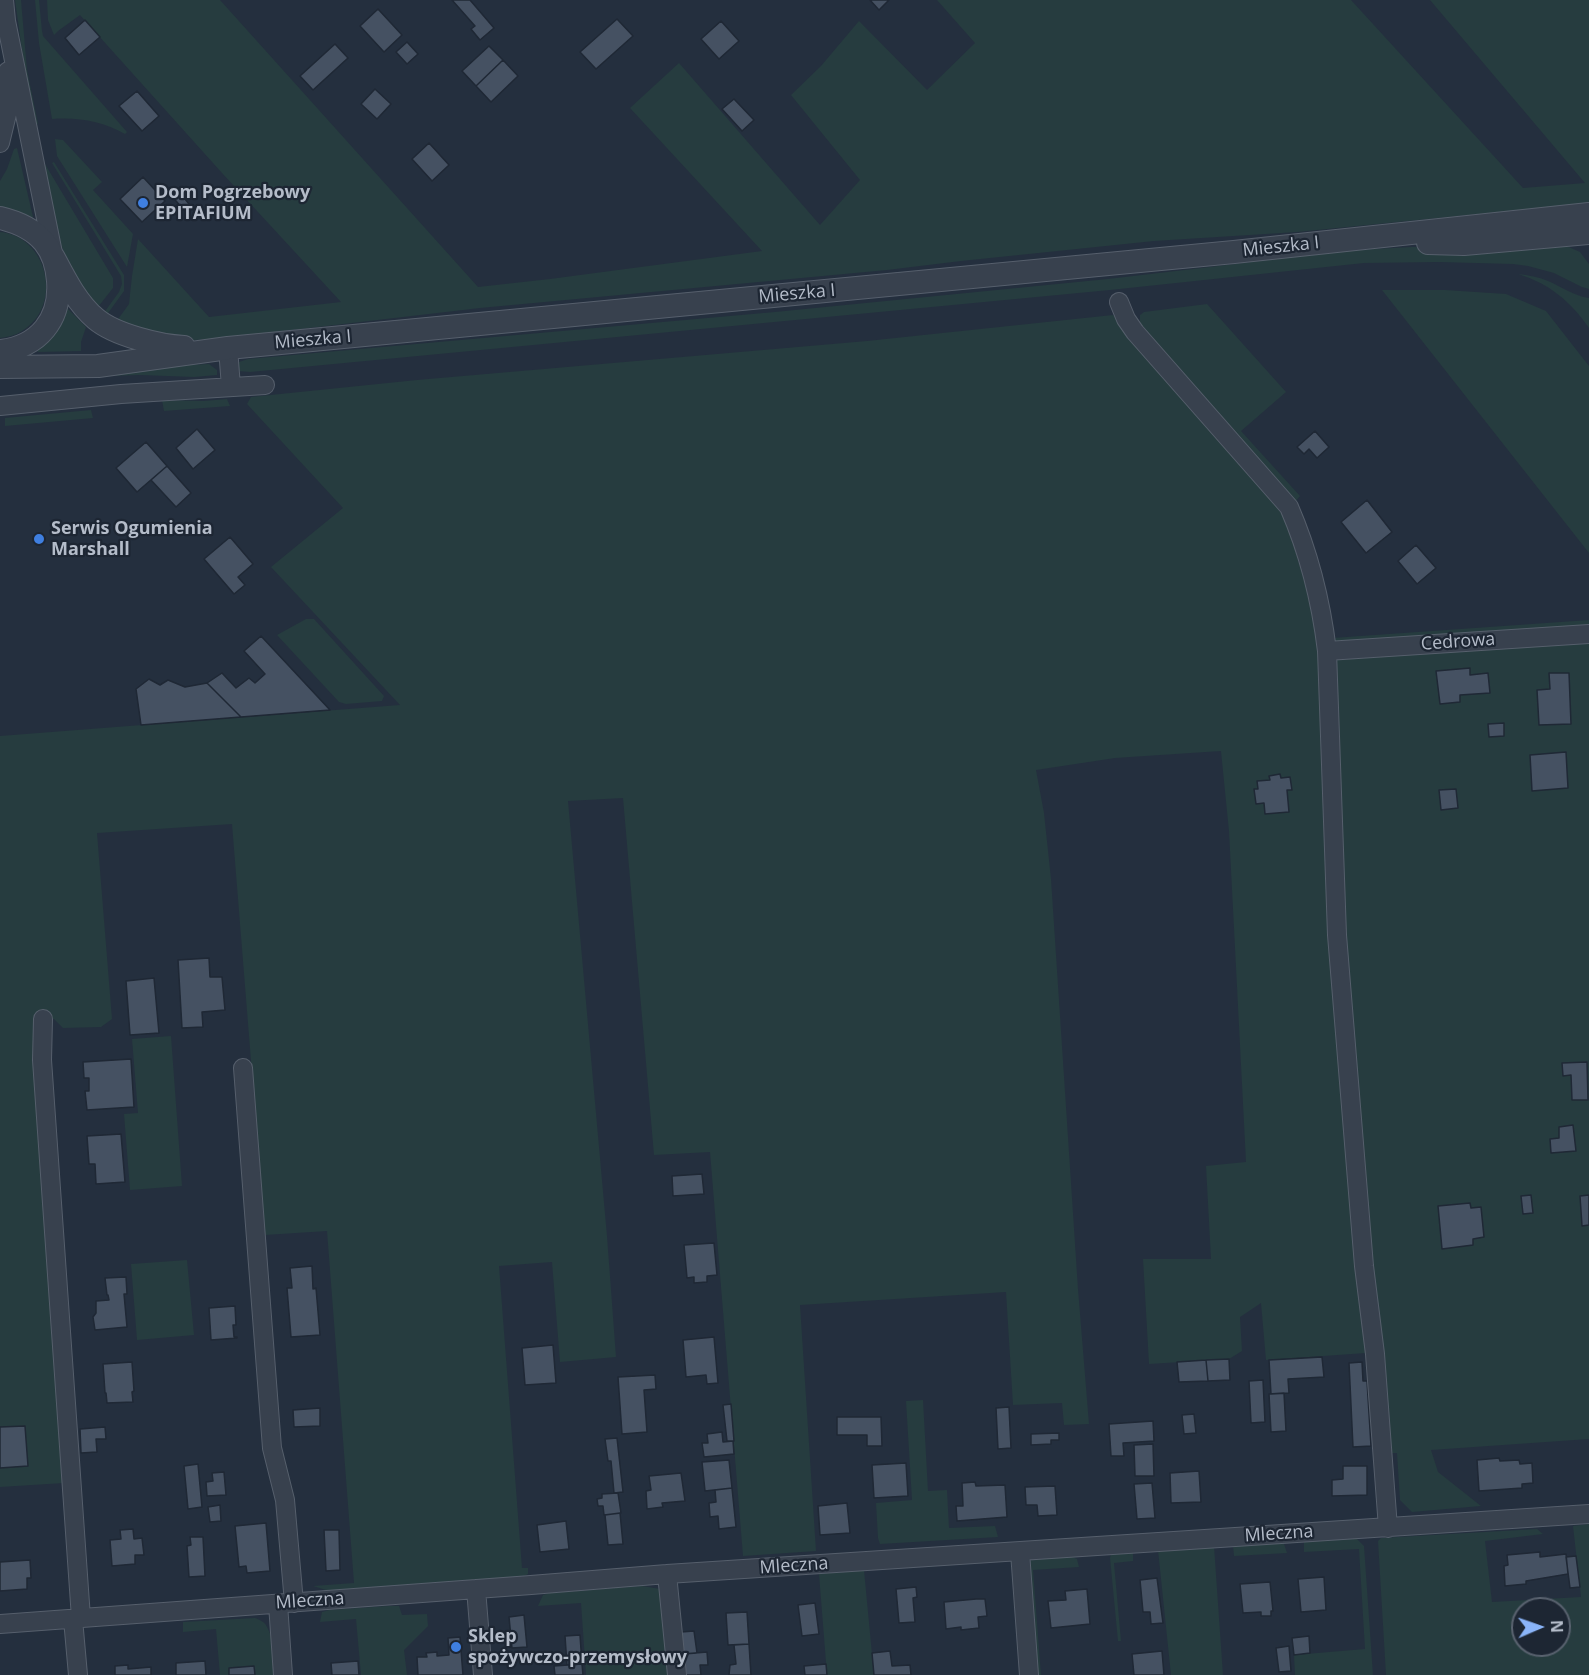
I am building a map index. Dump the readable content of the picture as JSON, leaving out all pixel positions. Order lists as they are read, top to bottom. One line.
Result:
{"streets":{"street":["Mieszka I","Cedrowa","Mleczna"]},"places":["Dom Pogrzebowy EPITAFIUM","Serwis Ogumienia Marshall","Sklep spożywczo-przemysłowy"],"north":"right"}
